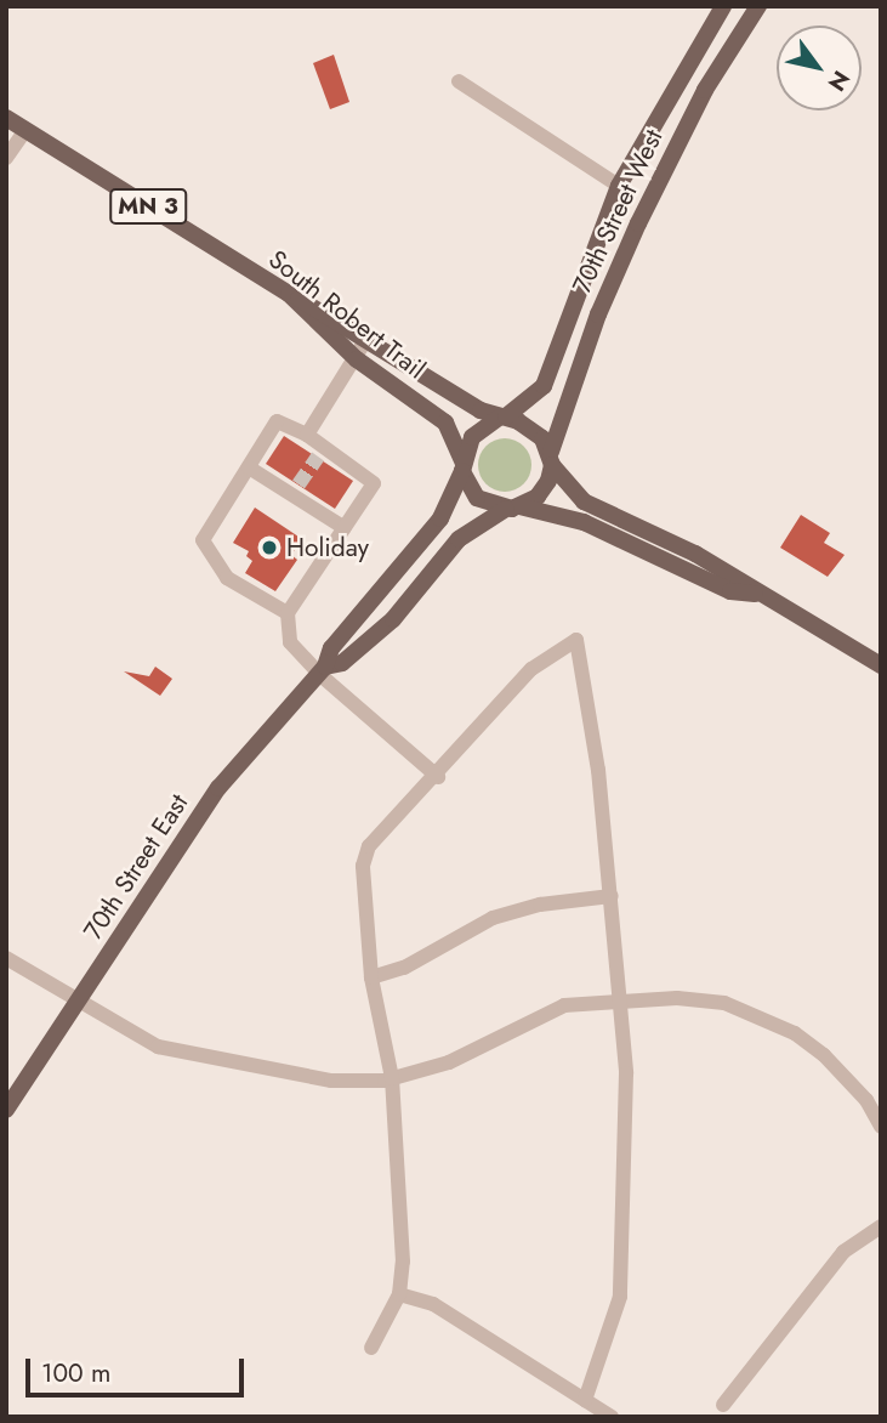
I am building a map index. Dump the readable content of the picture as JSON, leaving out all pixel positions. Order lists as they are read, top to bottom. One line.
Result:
{"streets":{"main road":["MN 3","70th Street West","South Robert Trail","70th Street East"]},"crossings":[["70th Street West","South Robert Trail"],["70th Street West","70th Street East"],["South Robert Trail","70th Street East"]],"places":["Holiday"],"scale_bar":"100 m","north":"bottom right"}
